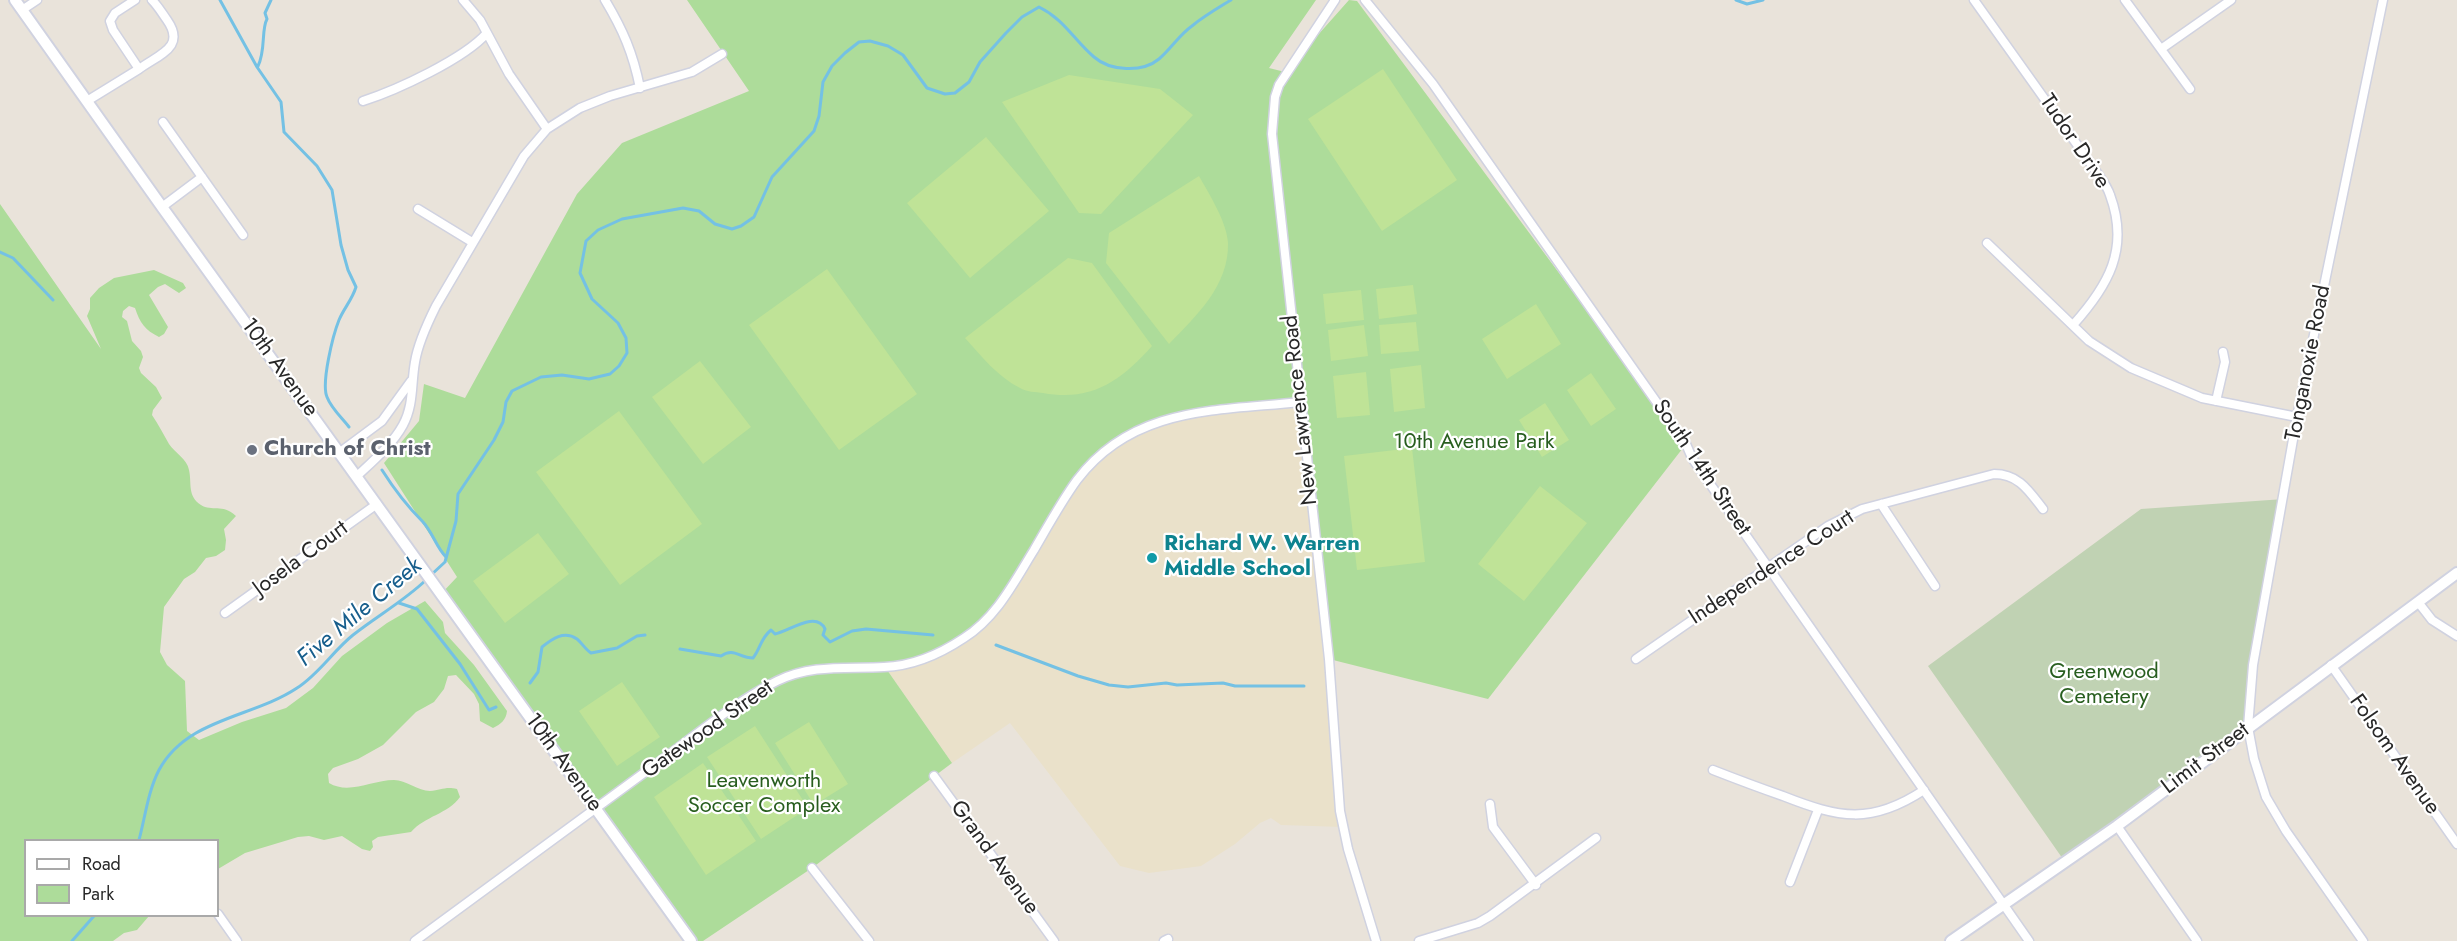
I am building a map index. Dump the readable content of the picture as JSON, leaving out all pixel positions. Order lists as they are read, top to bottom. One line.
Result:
{"streets":{"street":["Tudor Drive","Tonganoxie Road","10th Avenue","New Lawrence Road","South 14th Street","Josela Court","Independence Court","Gatewood Street","Folsom Avenue","Limit Street","Grand Avenue"]},"crossings":[["Tonganoxie Road","Limit Street"],["10th Avenue","Josela Court"],["10th Avenue","Gatewood Street"],["New Lawrence Road","Gatewood Street"],["South 14th Street","Independence Court"],["South 14th Street","Limit Street"],["Folsom Avenue","Limit Street"]],"water":["Five Mile Creek"],"parks":["10th Avenue Park","Greenwood Cemetery","Leavenworth Soccer Complex"],"places":["Church of Christ","Richard W. Warren Middle School"],"legend":["Road","Park"]}
